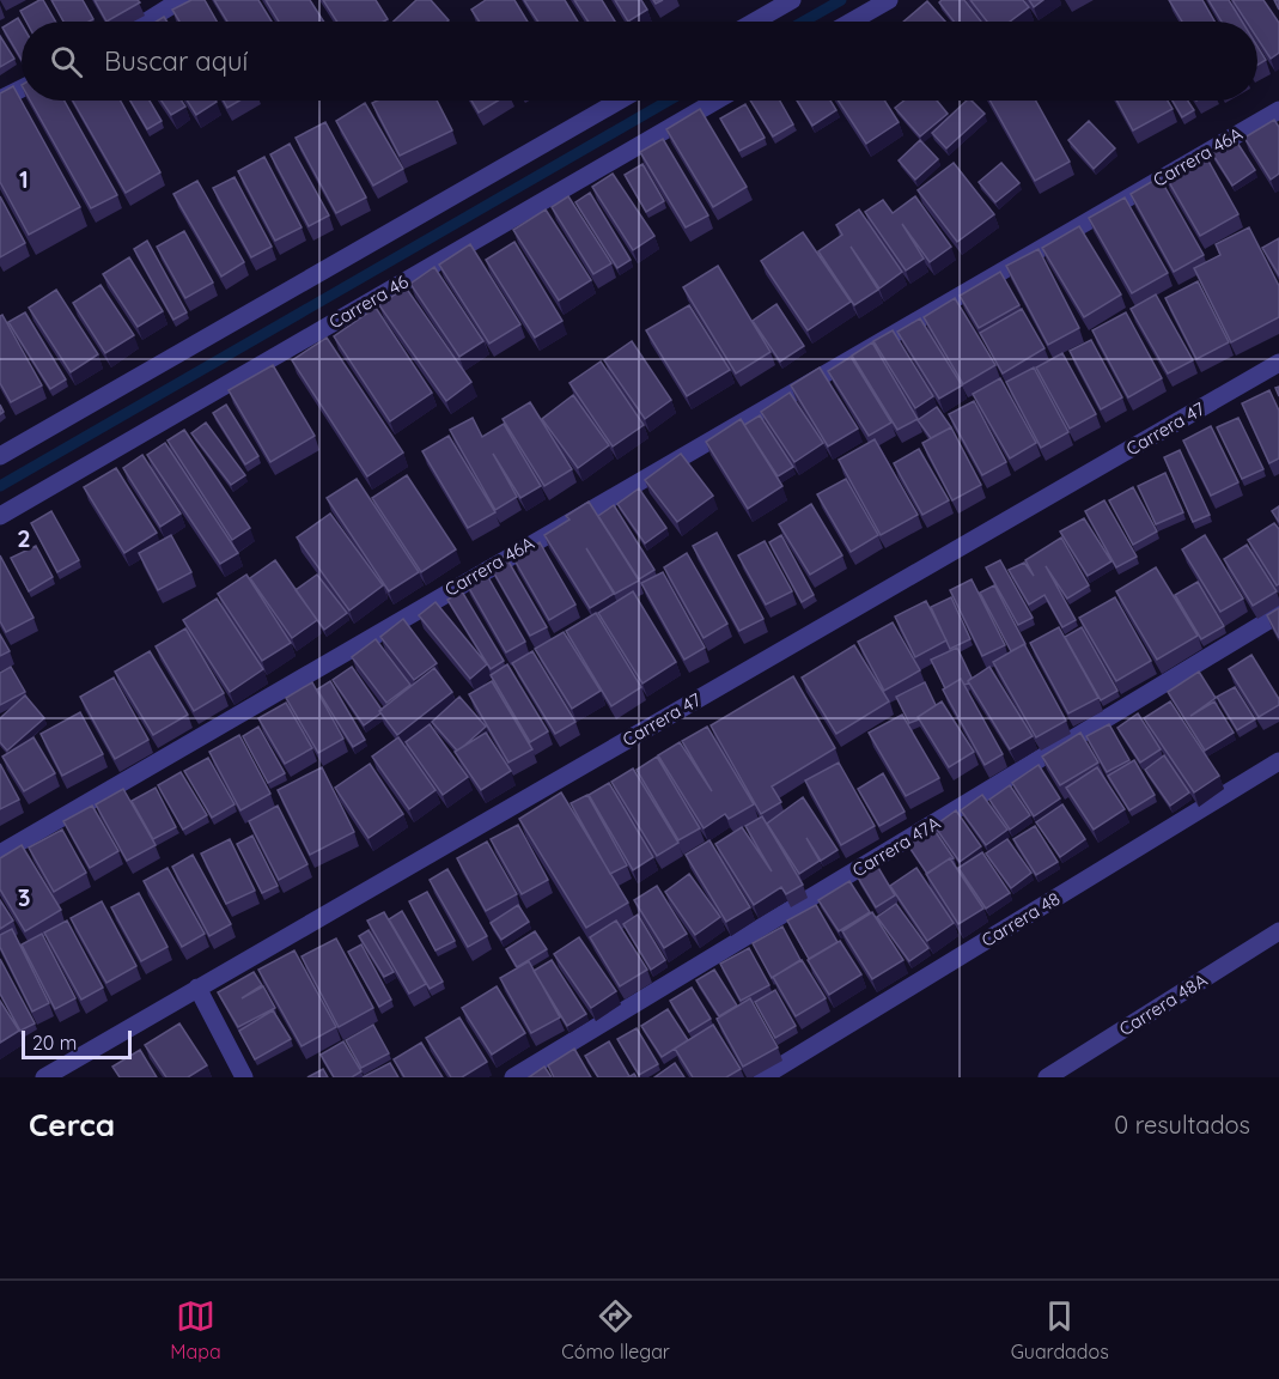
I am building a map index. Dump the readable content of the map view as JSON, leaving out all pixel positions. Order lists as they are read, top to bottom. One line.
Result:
{"streets":{"street":["Carrera 46A","Carrera 46","Carrera 47","Carrera 47A","Carrera 48","Carrera 48A"]},"scale_bar":"20 m","page":{"search":"Buscar aquí","scale":"20 m","heading":["Cerca","0 resultados"],"nav":["Mapa","Cómo llegar","Guardados"]},"grid":{"rows":["1","2","3"]}}
